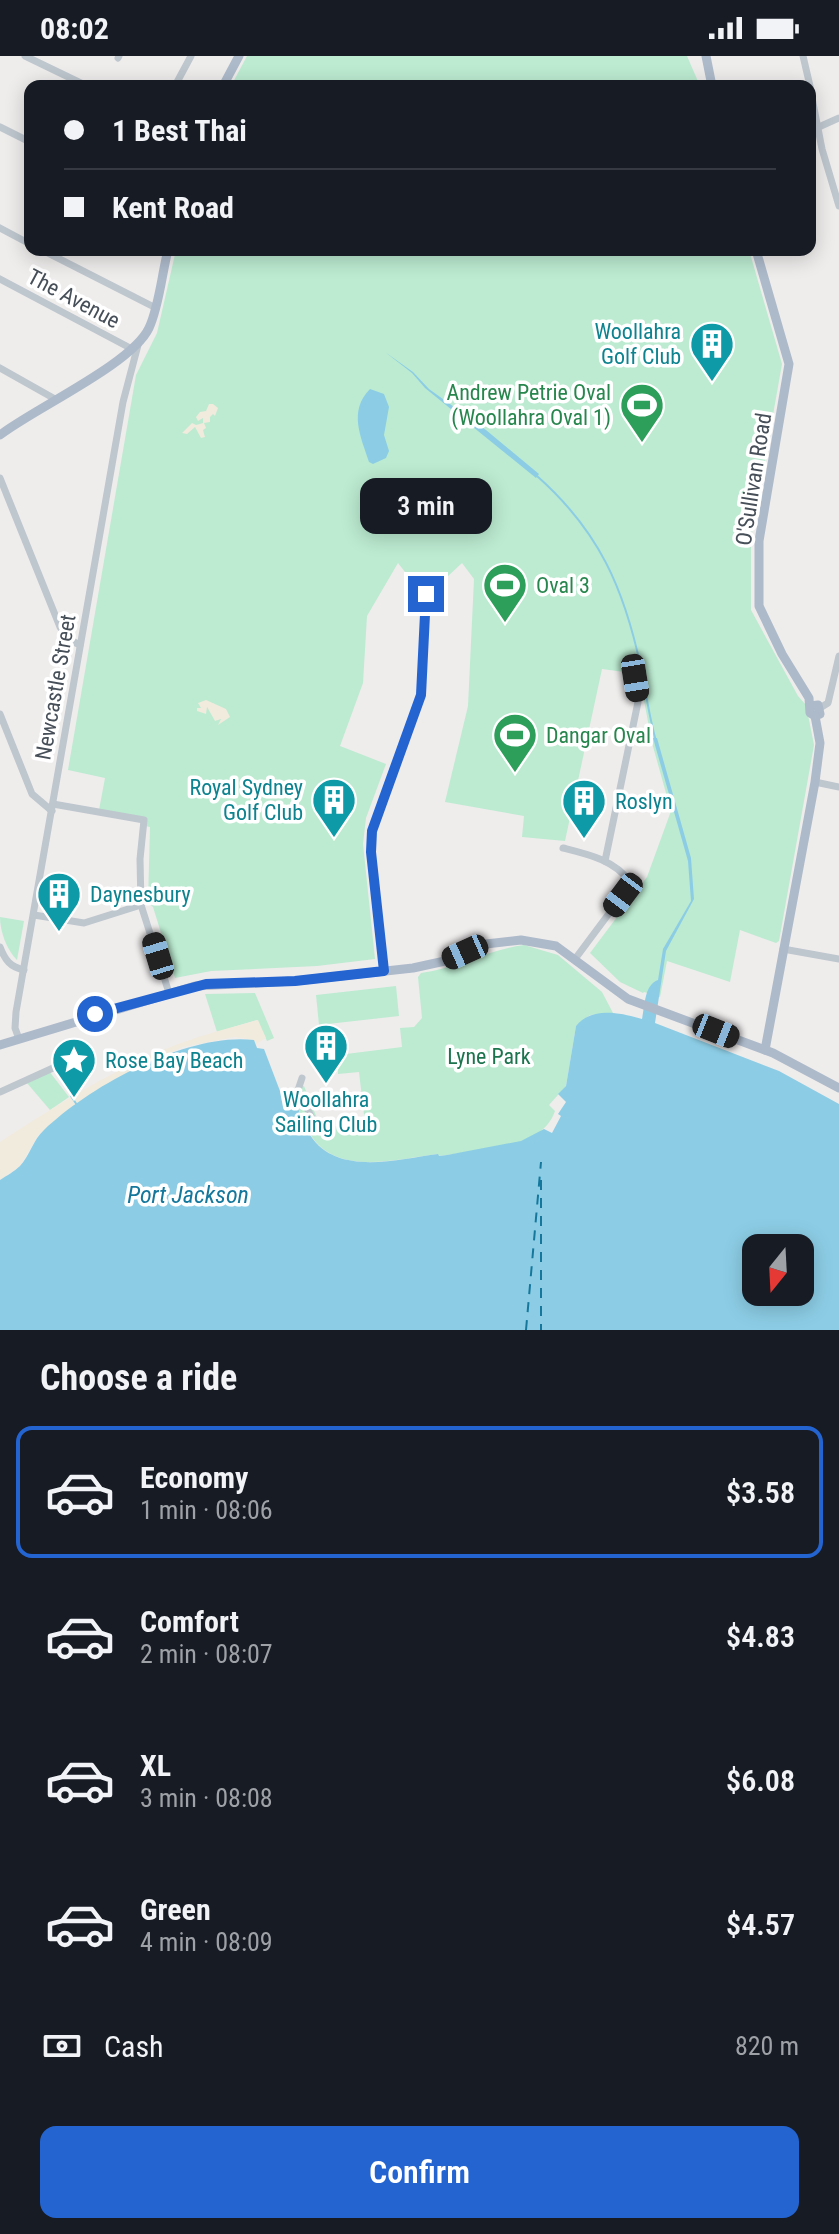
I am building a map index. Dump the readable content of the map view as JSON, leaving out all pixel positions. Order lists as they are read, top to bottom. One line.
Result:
{"streets":{"main road":["O'Sullivan Road"],"street":["The Avenue","Newcastle Street"]},"crossings":[["The Avenue","Newcastle Street"]],"water":["Port Jackson"],"parks":["Lyne Park"],"places":{"building":["Woollahra Golf Club","Royal Sydney Golf Club","Roslyn","Daynesbury","Woollahra Sailing Club"],"sports":["Andrew Petrie Oval (Woollahra Oval 1)","Oval 3","Dangar Oval"],"place":["Rose Bay Beach"]},"north":"bottom","page":{"status":"08:02","banner":["1 Best Thai","Kent Road"],"bubble":"3 min","heading":"Choose a ride","list":[{"name":"Economy","note":"1 min · 08:06","value":"$3.58"},{"name":"Comfort","note":"2 min · 08:07","value":"$4.83"},{"name":"XL","note":"3 min · 08:08","value":"$6.08"},{"name":"Green","note":"4 min · 08:09","value":"$4.57"}],"pay":["Cash","820 m"],"buttons":"Confirm"}}
